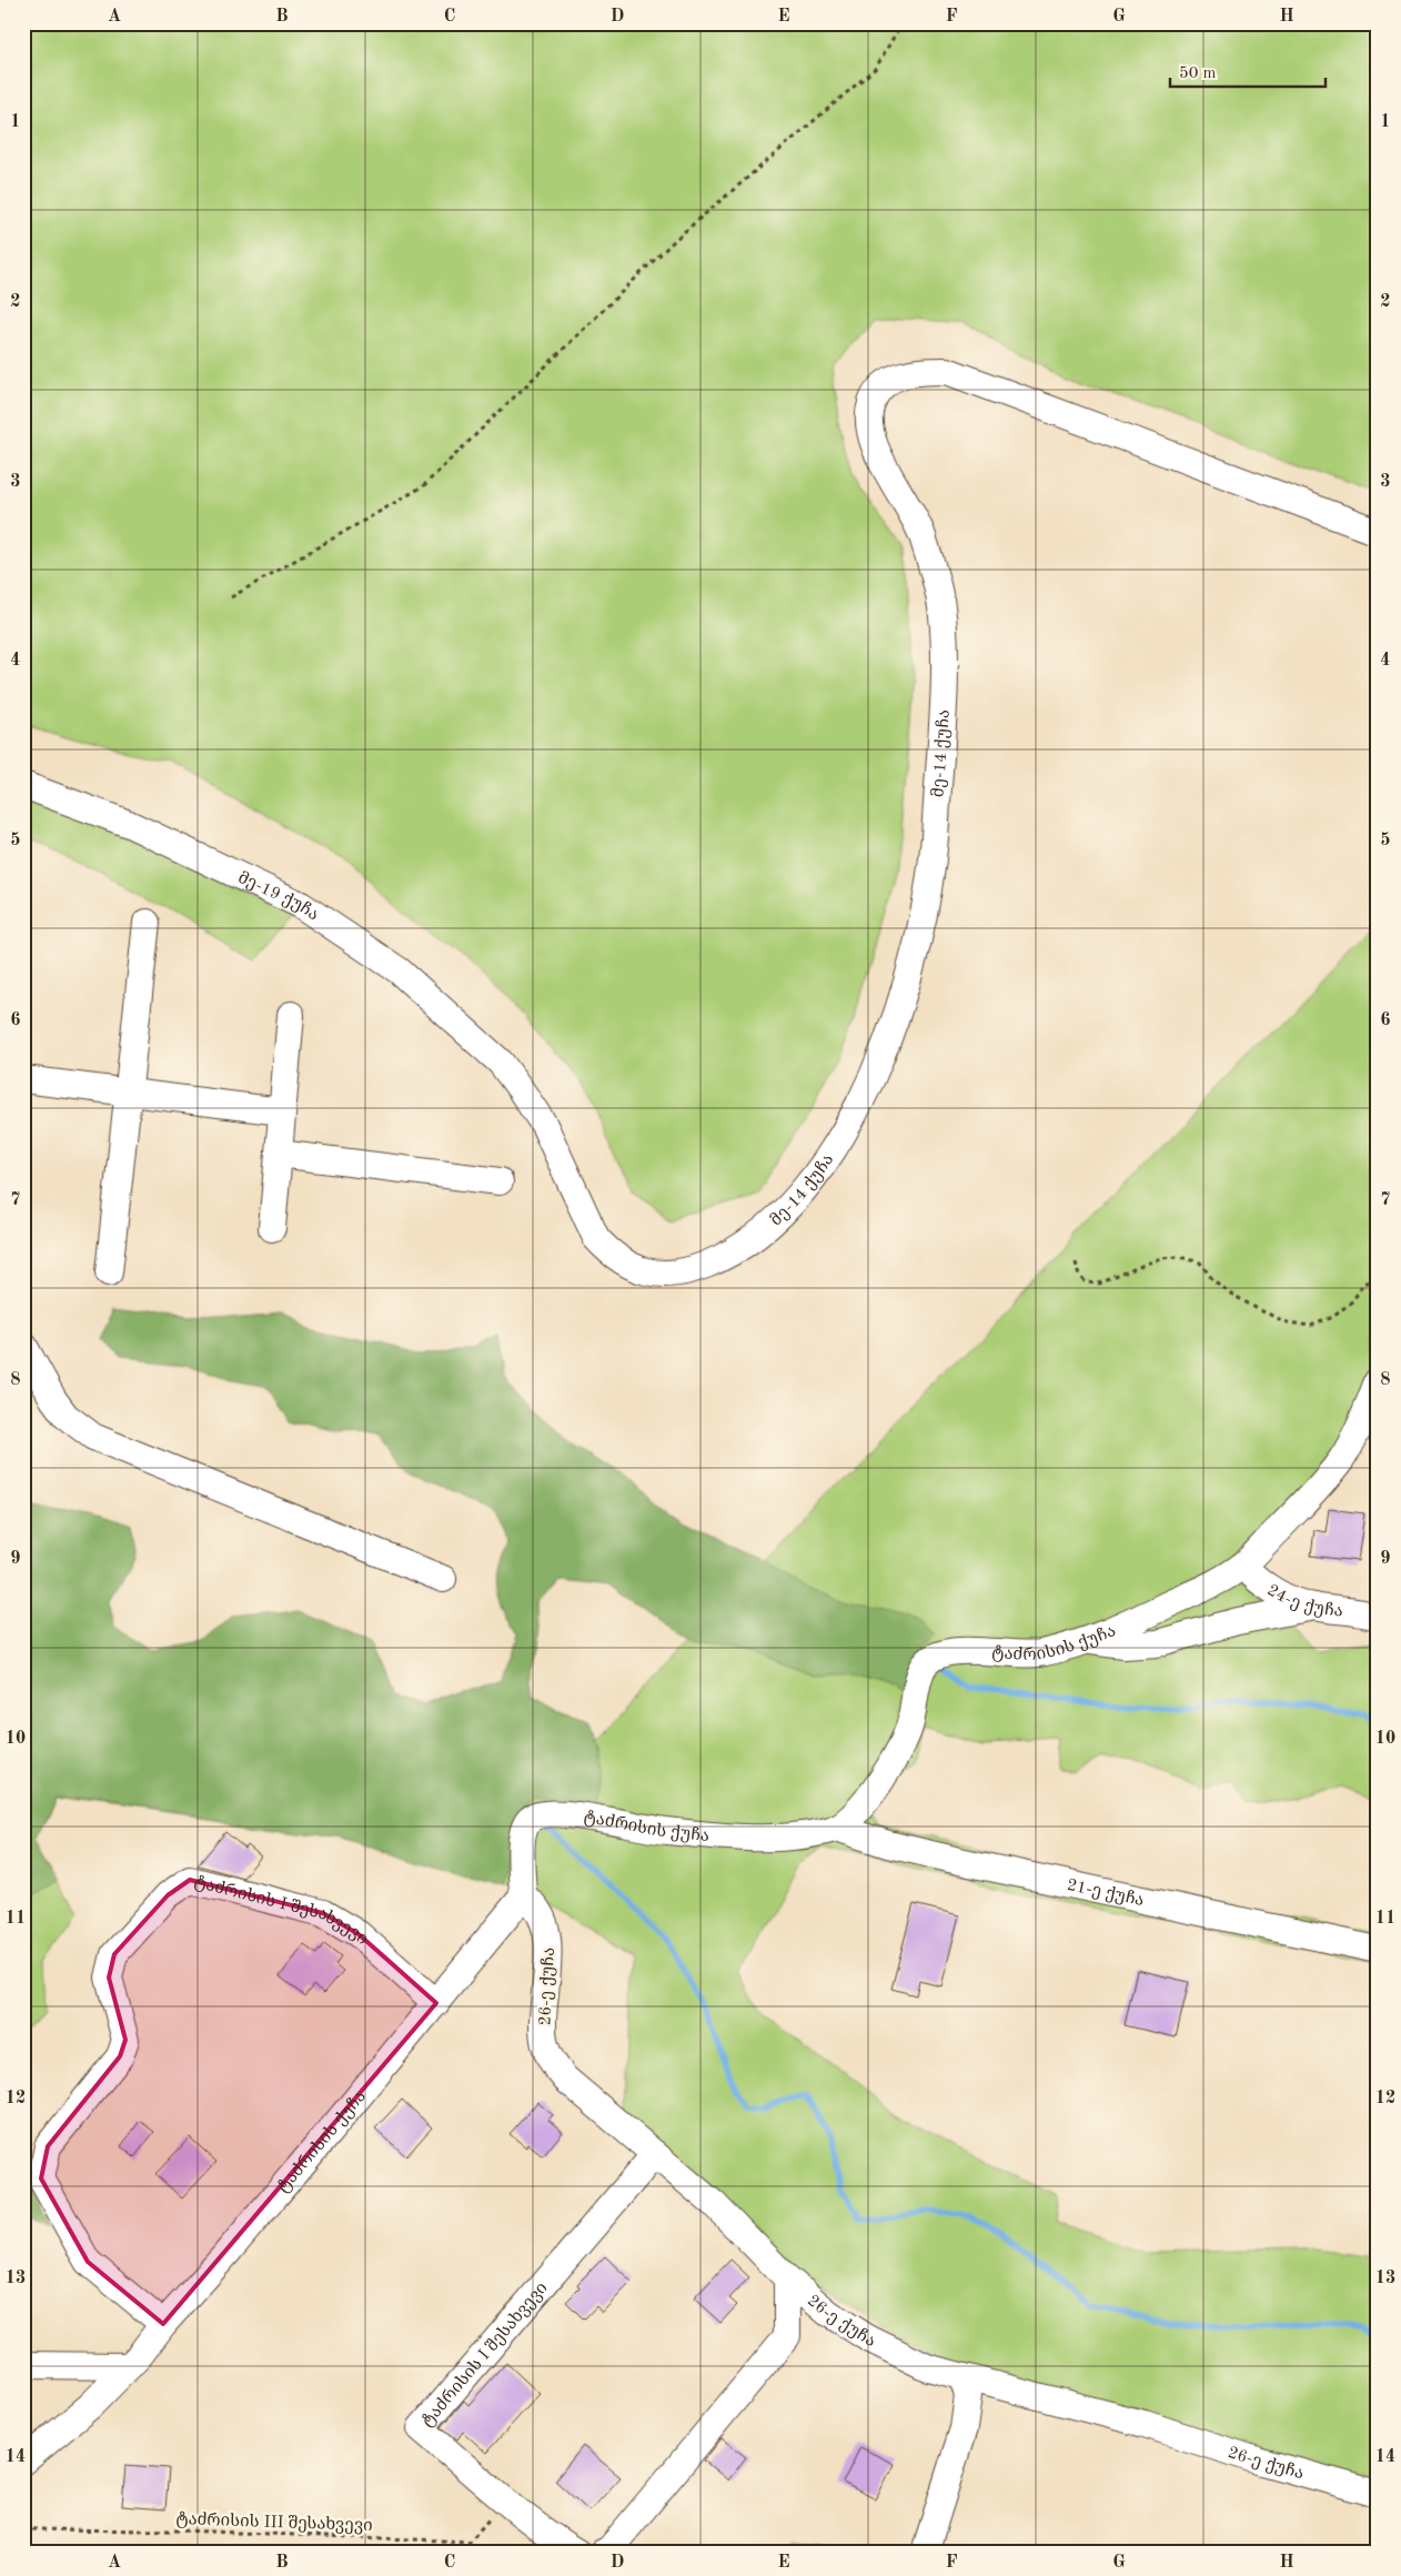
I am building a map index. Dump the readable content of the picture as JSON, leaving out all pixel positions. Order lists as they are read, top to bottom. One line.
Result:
{"streets":{"street":["მე-14 ქუჩა","მე-19 ქუჩა","24-ე ქუჩა","ტაძრისის ქუჩა","21-ე ქუჩა","ტაძრისის I შესახვევი","26-ე ქუჩა"],"path":["ტაძრისის III შესახვევი"]},"crossings":[["მე-14 ქუჩა","მე-19 ქუჩა"],["24-ე ქუჩა","ტაძრისის ქუჩა"],["ტაძრისის ქუჩა","21-ე ქუჩა"],["ტაძრისის ქუჩა","ტაძრისის I შესახვევი"],["ტაძრისის ქუჩა","26-ე ქუჩა"],["ტაძრისის I შესახვევი","26-ე ქუჩა"],["ტაძრისის I შესახვევი","ტაძრისის III შესახვევი"]],"scale_bar":"50 m","grid":{"columns":["A","B","C","D","E","F","G","H"],"rows":["1","2","3","4","5","6","7","8","9","10","11","12","13","14"]}}
